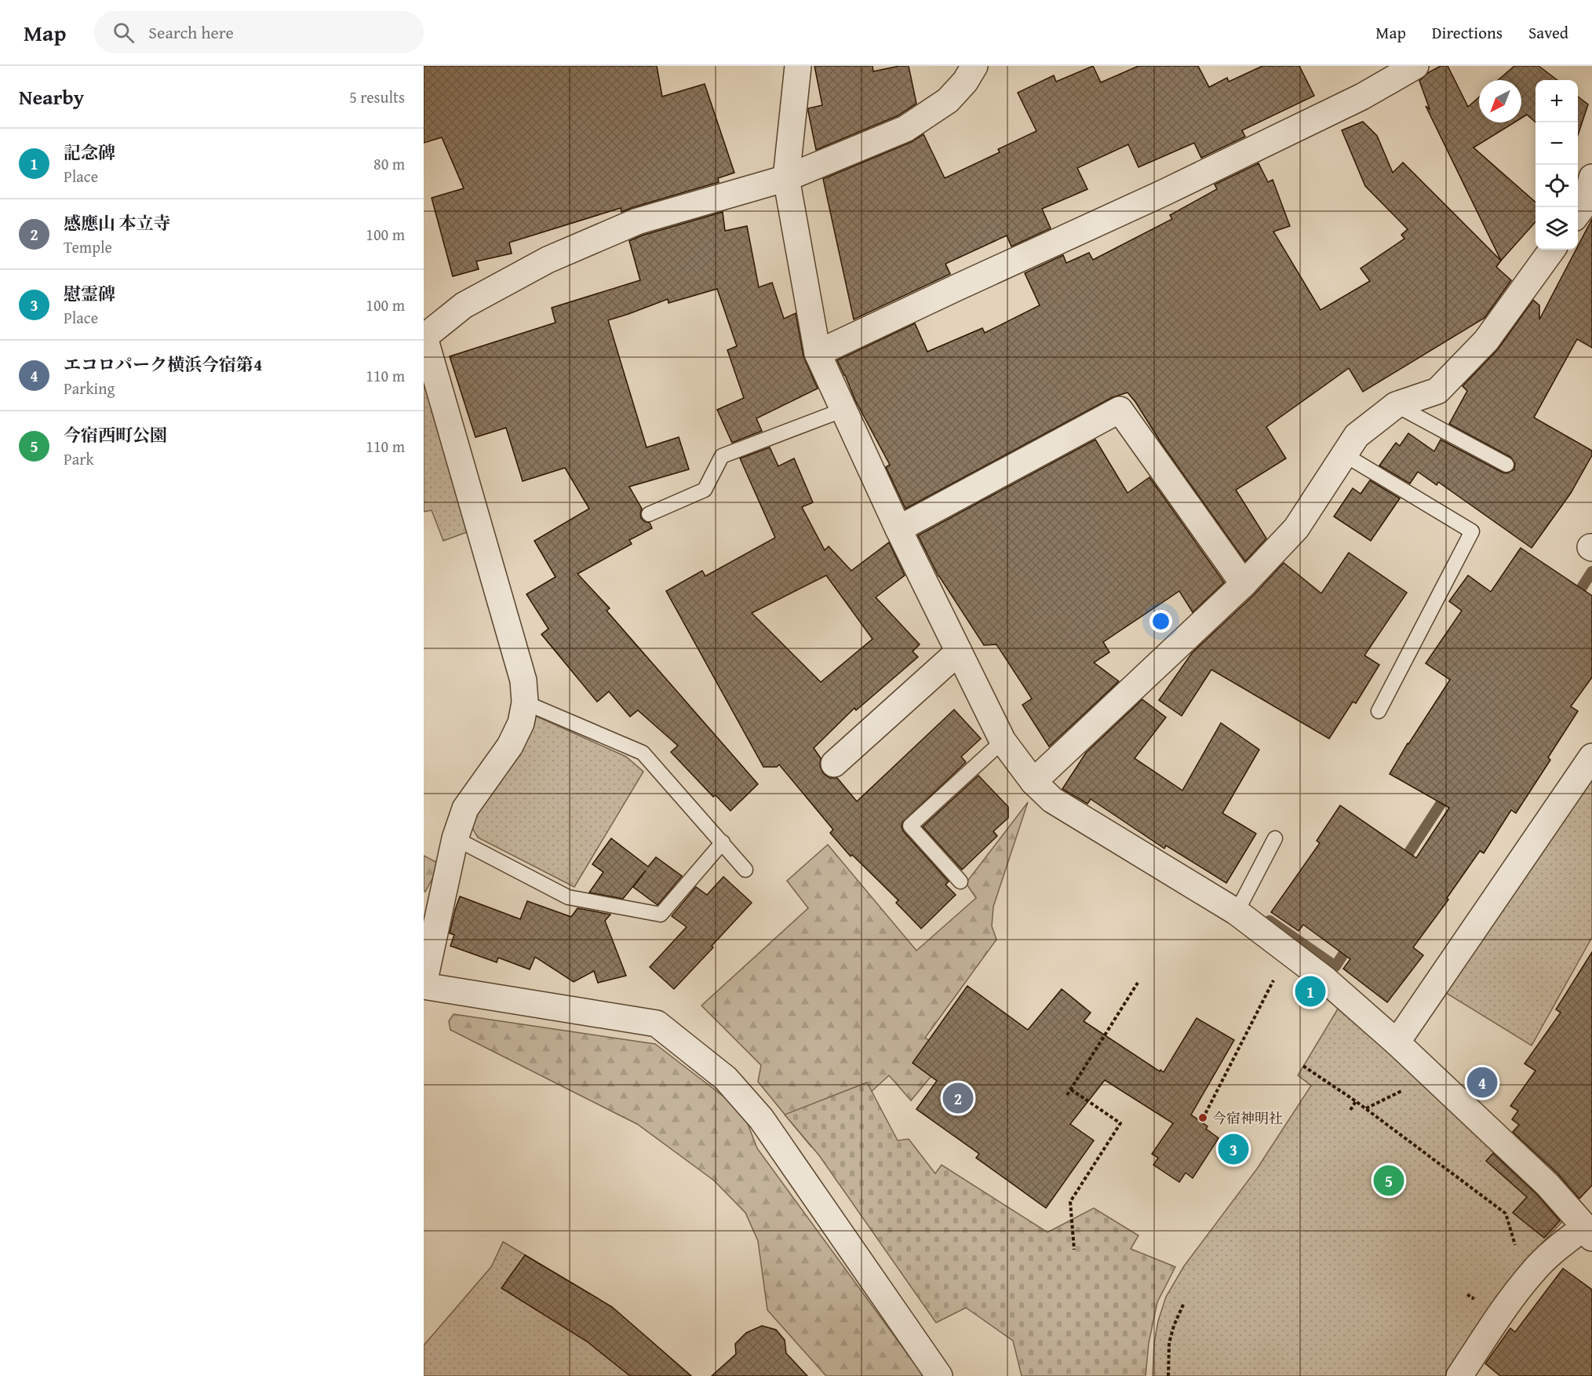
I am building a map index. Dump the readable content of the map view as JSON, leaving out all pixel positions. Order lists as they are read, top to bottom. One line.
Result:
{"places":["今宿神明社"],"north":"bottom left","page":{"header":"Map","search":"Search here","nav":["Map","Directions","Saved"],"heading":["Nearby","5 results"],"map_buttons":["+","−"],"list":[{"mark":"1","name":"記念碑","note":"Place","value":"80 m"},{"mark":"2","name":"感應山 本立寺","note":"Temple","value":"100 m"},{"mark":"3","name":"慰霊碑","note":"Place","value":"100 m"},{"mark":"4","name":"エコロパーク横浜今宿第4","note":"Parking","value":"110 m"},{"mark":"5","name":"今宿西町公園","note":"Park","value":"110 m"}],"pins":["1","4","2","3","5"]}}
